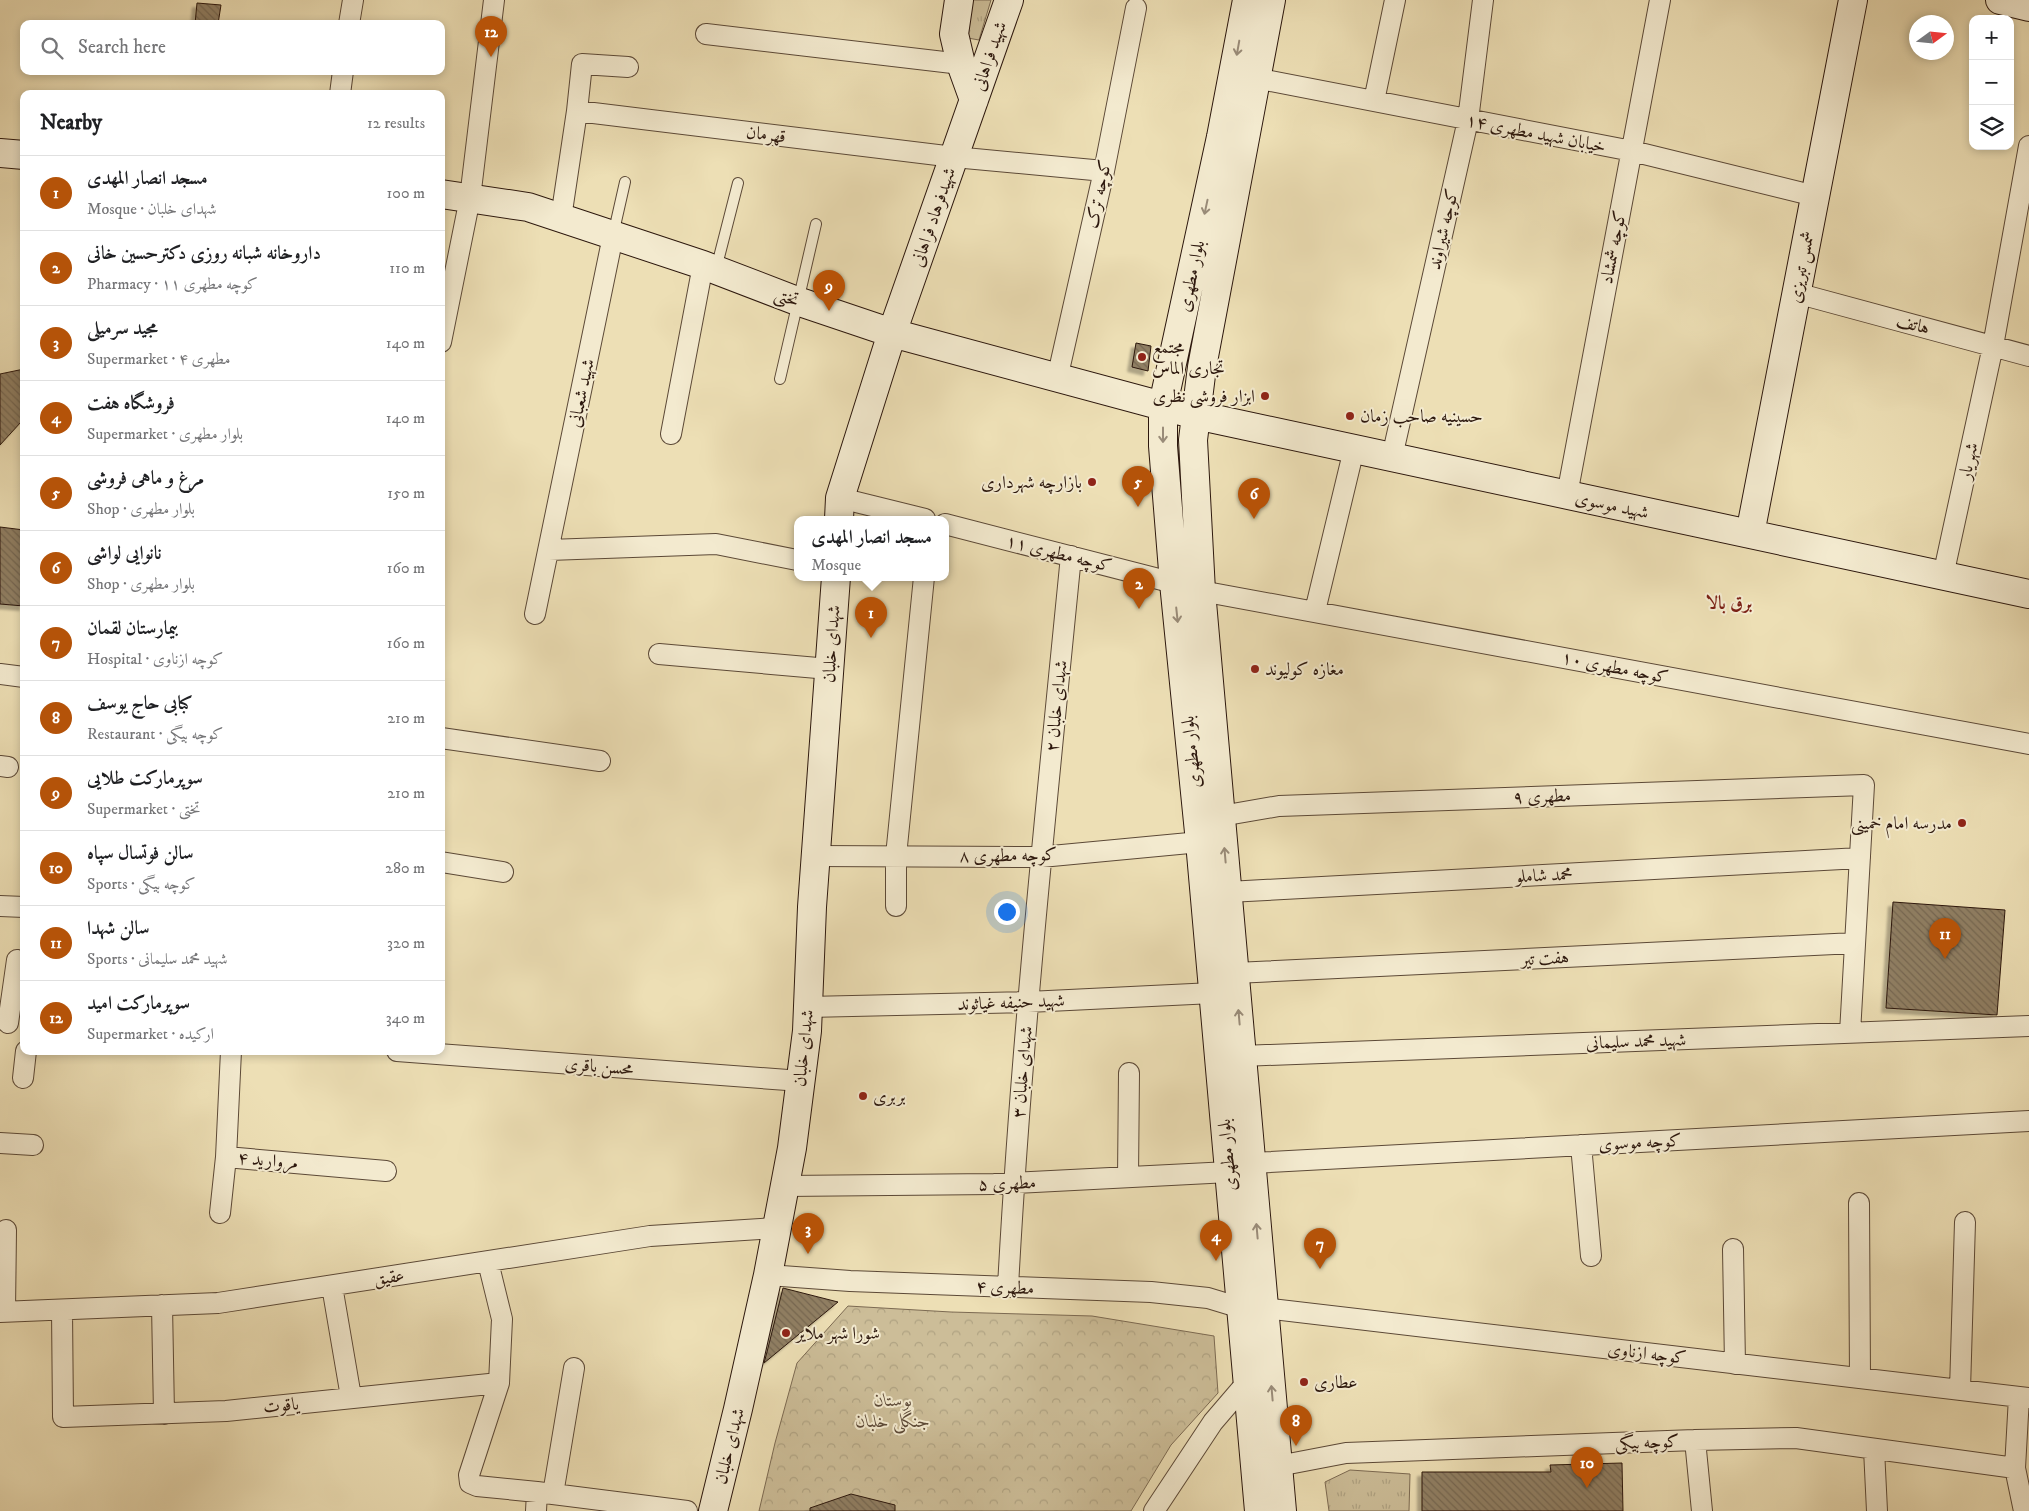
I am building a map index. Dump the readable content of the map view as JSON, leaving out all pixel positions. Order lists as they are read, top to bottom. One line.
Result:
{"streets":{"main road":["شهید فراهانی","شهیدفرهاد فراهانی","شمس تبریزی","بلوار مطهری","تختی","شهید موسوی","شهدای خلبان"],"street":["خیابان شهید مطهری ۱۴","قهرمان","کوچه ترک","کوچه شیراوند","کوچه شمشاد","هاتف","شهید شعبانی","شهریار","کوچه مطهری ۱۱","کوچه مطهری ۱۰","شهدای خلبان ۲","مطهری ۹","کوچه مطهری ۸","محمد شاملو","هفت تیر","شهید حنیفه غیاثوند","شهید محمد سلیمانی","محسن باقری","شهدای خلبان ۳","کوچه موسوی","مروارید ۴","مطهری ۵","عقیق","مطهری ۴","کوچه ازناوی","یاقوت","کوچه بیگی"]},"crossings":[["شهید فراهانی","شهیدفرهاد فراهانی"],["خیابان شهید مطهری ۱۴","کوچه شیراوند"],["خیابان شهید مطهری ۱۴","کوچه شمشاد"],["خیابان شهید مطهری ۱۴","شمس تبریزی"],["خیابان شهید مطهری ۱۴","بلوار مطهری"],["قهرمان","کوچه ترک"],["قهرمان","شهیدفرهاد فراهانی"],["کوچه ترک","تختی"],["شهیدفرهاد فراهانی","تختی"],["کوچه شیراوند","شهید موسوی"],["کوچه شمشاد","شهید موسوی"],["شمس تبریزی","هاتف"],["شمس تبریزی","شهید موسوی"],["بلوار مطهری","تختی"],["بلوار مطهری","شهید موسوی"],["بلوار مطهری","کوچه مطهری ۱۱"],["بلوار مطهری","کوچه مطهری ۱۰"],["بلوار مطهری","مطهری ۹"],["بلوار مطهری","کوچه مطهری ۸"],["بلوار مطهری","محمد شاملو"],["بلوار مطهری","هفت تیر"],["بلوار مطهری","شهید حنیفه غیاثوند"],["بلوار مطهری","شهید محمد سلیمانی"],["بلوار مطهری","کوچه موسوی"],["بلوار مطهری","مطهری ۵"],["بلوار مطهری","مطهری ۴"],["بلوار مطهری","کوچه ازناوی"],["بلوار مطهری","کوچه بیگی"],["تختی","شهید شعبانی"],["تختی","شهید موسوی"],["هاتف","شهریار"],["شهریار","شهید موسوی"],["کوچه مطهری ۱۱","شهدای خلبان ۲"],["شهدای خلبان","کوچه مطهری ۸"],["شهدای خلبان","شهید حنیفه غیاثوند"],["شهدای خلبان","محسن باقری"],["شهدای خلبان","مطهری ۵"],["شهدای خلبان","عقیق"],["شهدای خلبان","مطهری ۴"],["شهدای خلبان ۲","کوچه مطهری ۸"],["شهدای خلبان ۲","شهدای خلبان ۳"],["مطهری ۹","محمد شاملو"],["کوچه مطهری ۸","شهدای خلبان ۳"],["شهید حنیفه غیاثوند","شهدای خلبان ۳"],["شهدای خلبان ۳","مطهری ۵"],["شهدای خلبان ۳","مطهری ۴"],["کوچه موسوی","مطهری ۵"],["عقیق","یاقوت"],["مطهری ۴","کوچه ازناوی"]],"districts":["برق بالا"],"parks":["بوستان جنگلی خلبان"],"places":["مجتمع تجاری الماس","ابزار فروشی نظری","حسینیه صاحب زمان","بازارچه شهرداری","مغازه کولیوند","مدرسه امام خمینی","بربری","شورا شهر ملایر","عطاری"],"north":"right","page":{"map_buttons":["+","−"],"pins":["12","9","5","6","2","1","11","3","4","7","8","10"],"search":"Search here","heading":["Nearby","12 results"],"list":[{"mark":"1","name":"مسجد انصار المهدی","note":"Mosque · شهدای خلبان","value":"100 m"},{"mark":"2","name":"داروخانه شبانه روزی دکترحسین خانی","note":"Pharmacy · کوچه مطهری ۱۱","value":"110 m"},{"mark":"3","name":"مجید سرمیلی","note":"Supermarket · مطهری ۴","value":"140 m"},{"mark":"4","name":"فروشگاه هفت","note":"Supermarket · بلوار مطهری","value":"140 m"},{"mark":"5","name":"مرغ و ماهی فروشی","note":"Shop · بلوار مطهری","value":"150 m"},{"mark":"6","name":"نانوایی لواشی","note":"Shop · بلوار مطهری","value":"160 m"},{"mark":"7","name":"بیمارستان لقمان","note":"Hospital · کوچه ازناوی","value":"160 m"},{"mark":"8","name":"کبابی حاج یوسف","note":"Restaurant · کوچه بیگی","value":"210 m"},{"mark":"9","name":"سوپرمارکت طلایی","note":"Supermarket · تختی","value":"210 m"},{"mark":"10","name":"سالن فوتسال سپاه","note":"Sports · کوچه بیگی","value":"280 m"},{"mark":"11","name":"سالن شهدا","note":"Sports · شهید محمد سلیمانی","value":"320 m"},{"mark":"12","name":"سوپرمارکت امید","note":"Supermarket · ارکیده","value":"340 m"}],"popup":["مسجد انصار المهدی","Mosque"]}}
